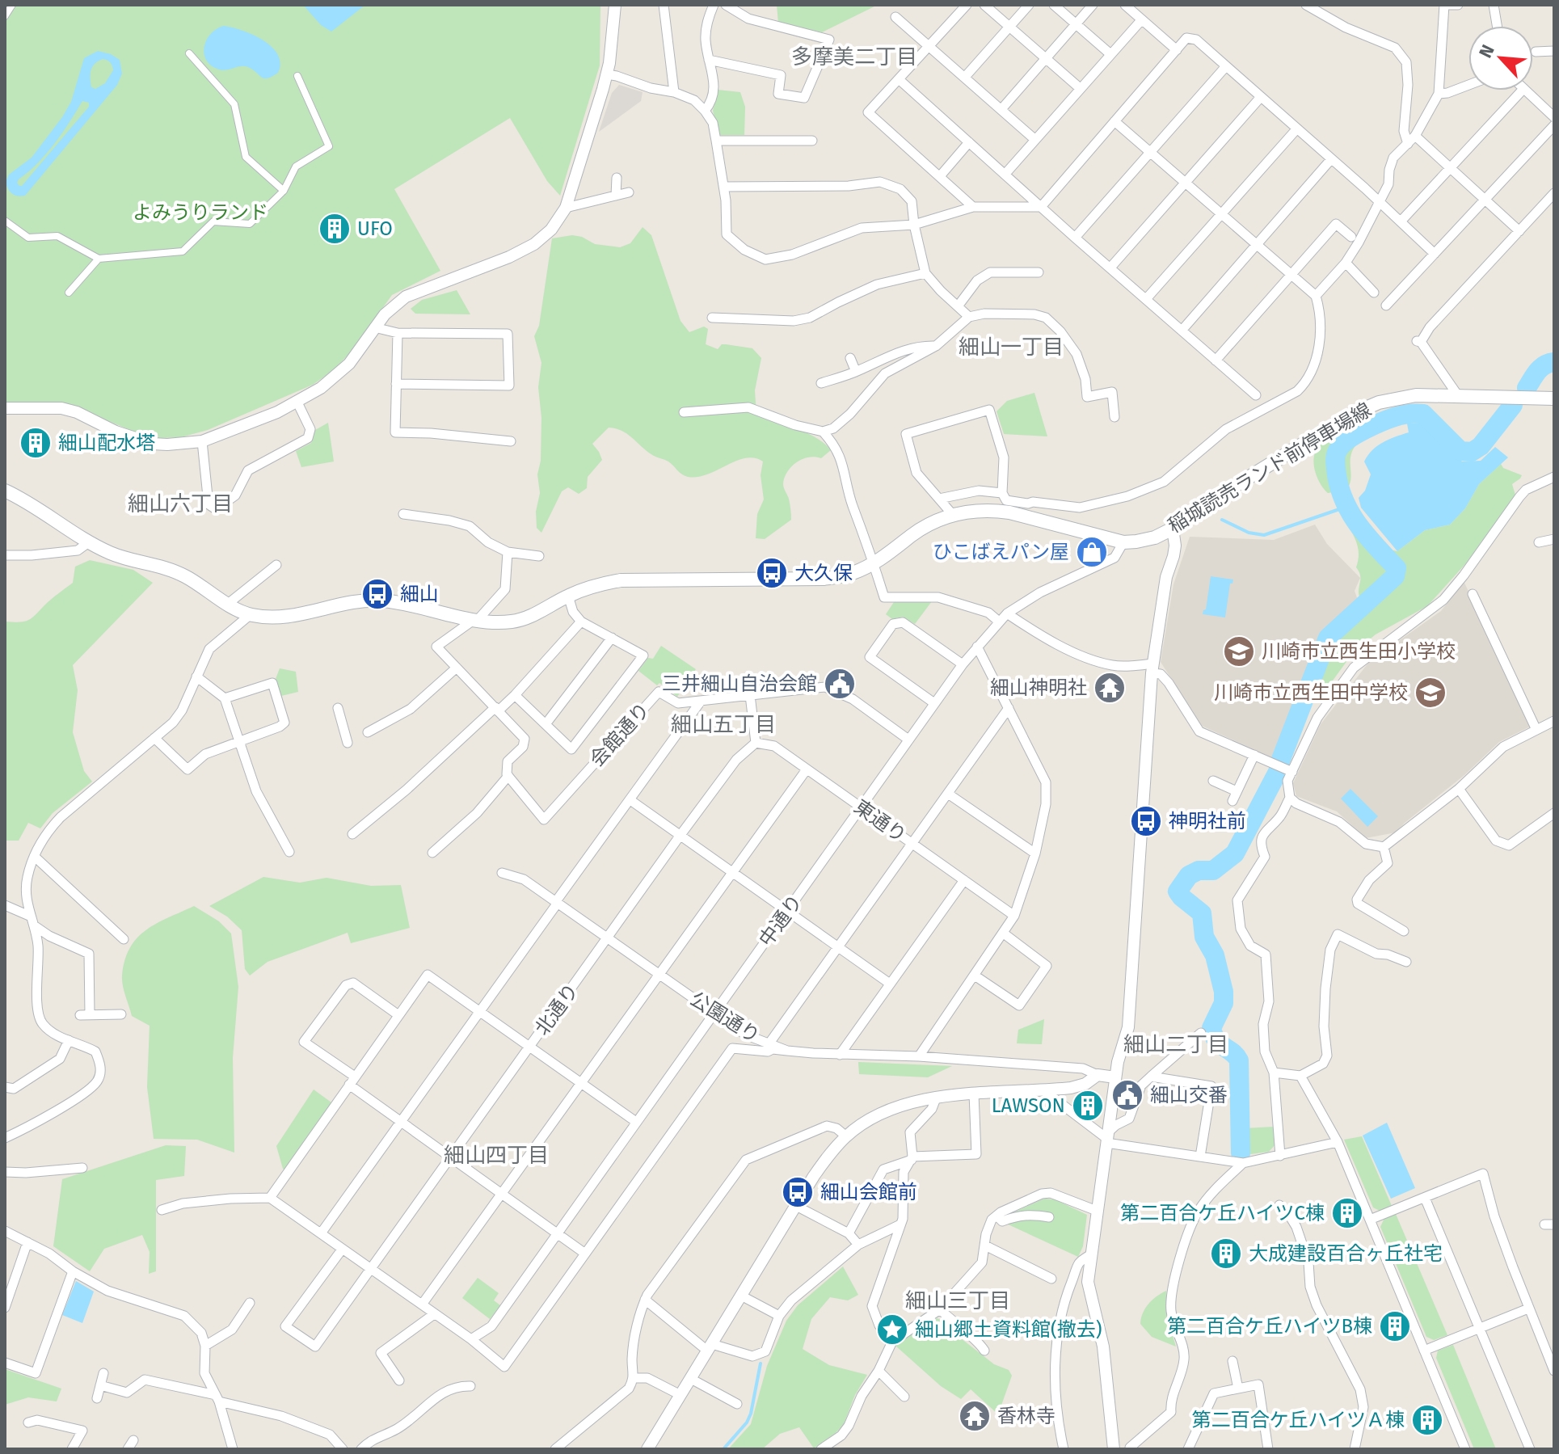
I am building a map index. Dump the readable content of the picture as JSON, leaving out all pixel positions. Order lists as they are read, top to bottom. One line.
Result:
{"streets":{"main road":["稲城読売ランド前停車場線"],"street":["会館通り","東通り","中通り","北通り","公園通り"]},"crossings":[["稲城読売ランド前停車場線","中通り"],["会館通り","中通り"],["東通り","中通り"],["東通り","北通り"],["中通り","公園通り"],["北通り","公園通り"]],"districts":["多摩美二丁目","細山一丁目","細山六丁目","細山五丁目","細山二丁目","細山四丁目","細山三丁目"],"parks":["よみうりランド"],"places":{"building":["UFO","細山配水塔","LAWSON","第二百合ケ丘ハイツC棟","大成建設百合ヶ丘社宅","第二百合ケ丘ハイツB棟","第二百合ケ丘ハイツＡ棟"],"shop":["ひこばえパン屋"],"bus stop":["大久保","細山","神明社前","細山会館前"],"school or university":["川崎市立西生田小学校","川崎市立西生田中学校"],"public building":["三井細山自治会館","細山交番"],"temple":["細山神明社","香林寺"],"place":["細山郷土資料館(撤去)"]},"north":"top left"}
